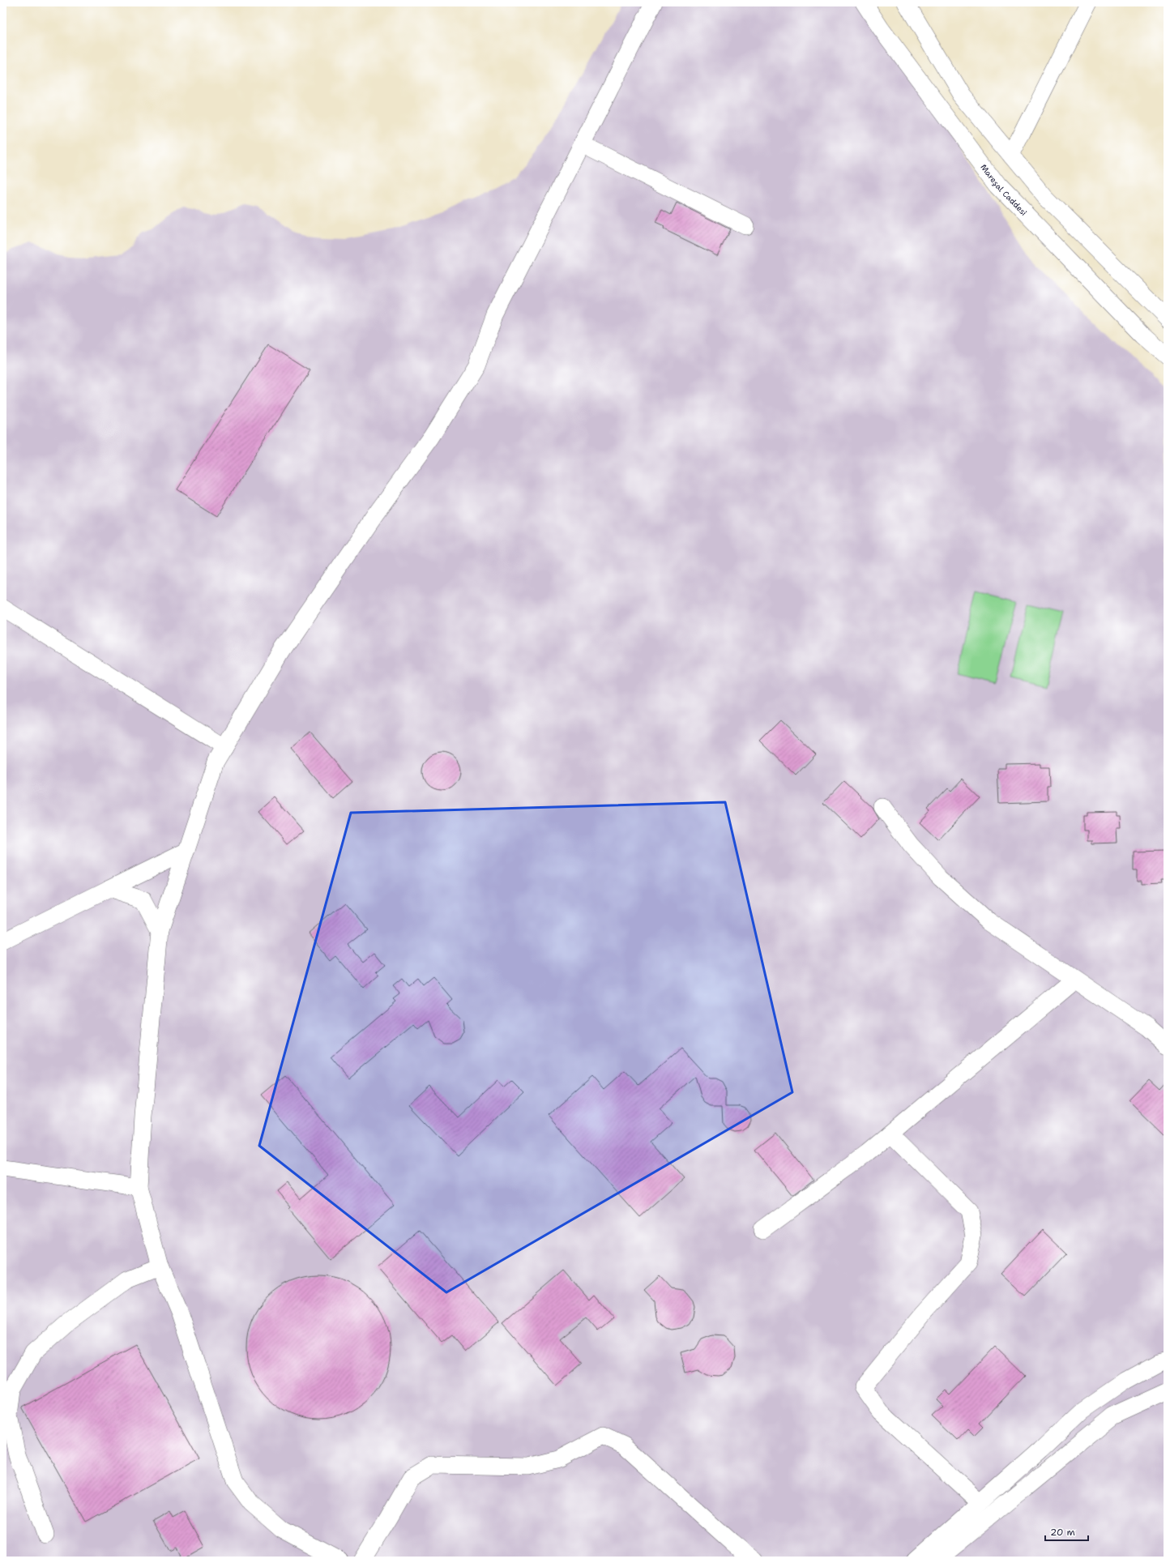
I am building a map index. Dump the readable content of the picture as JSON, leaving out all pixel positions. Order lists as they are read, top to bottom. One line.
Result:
{"streets":{"street":["Mareşal Caddesi"]},"scale_bar":"20 m"}
